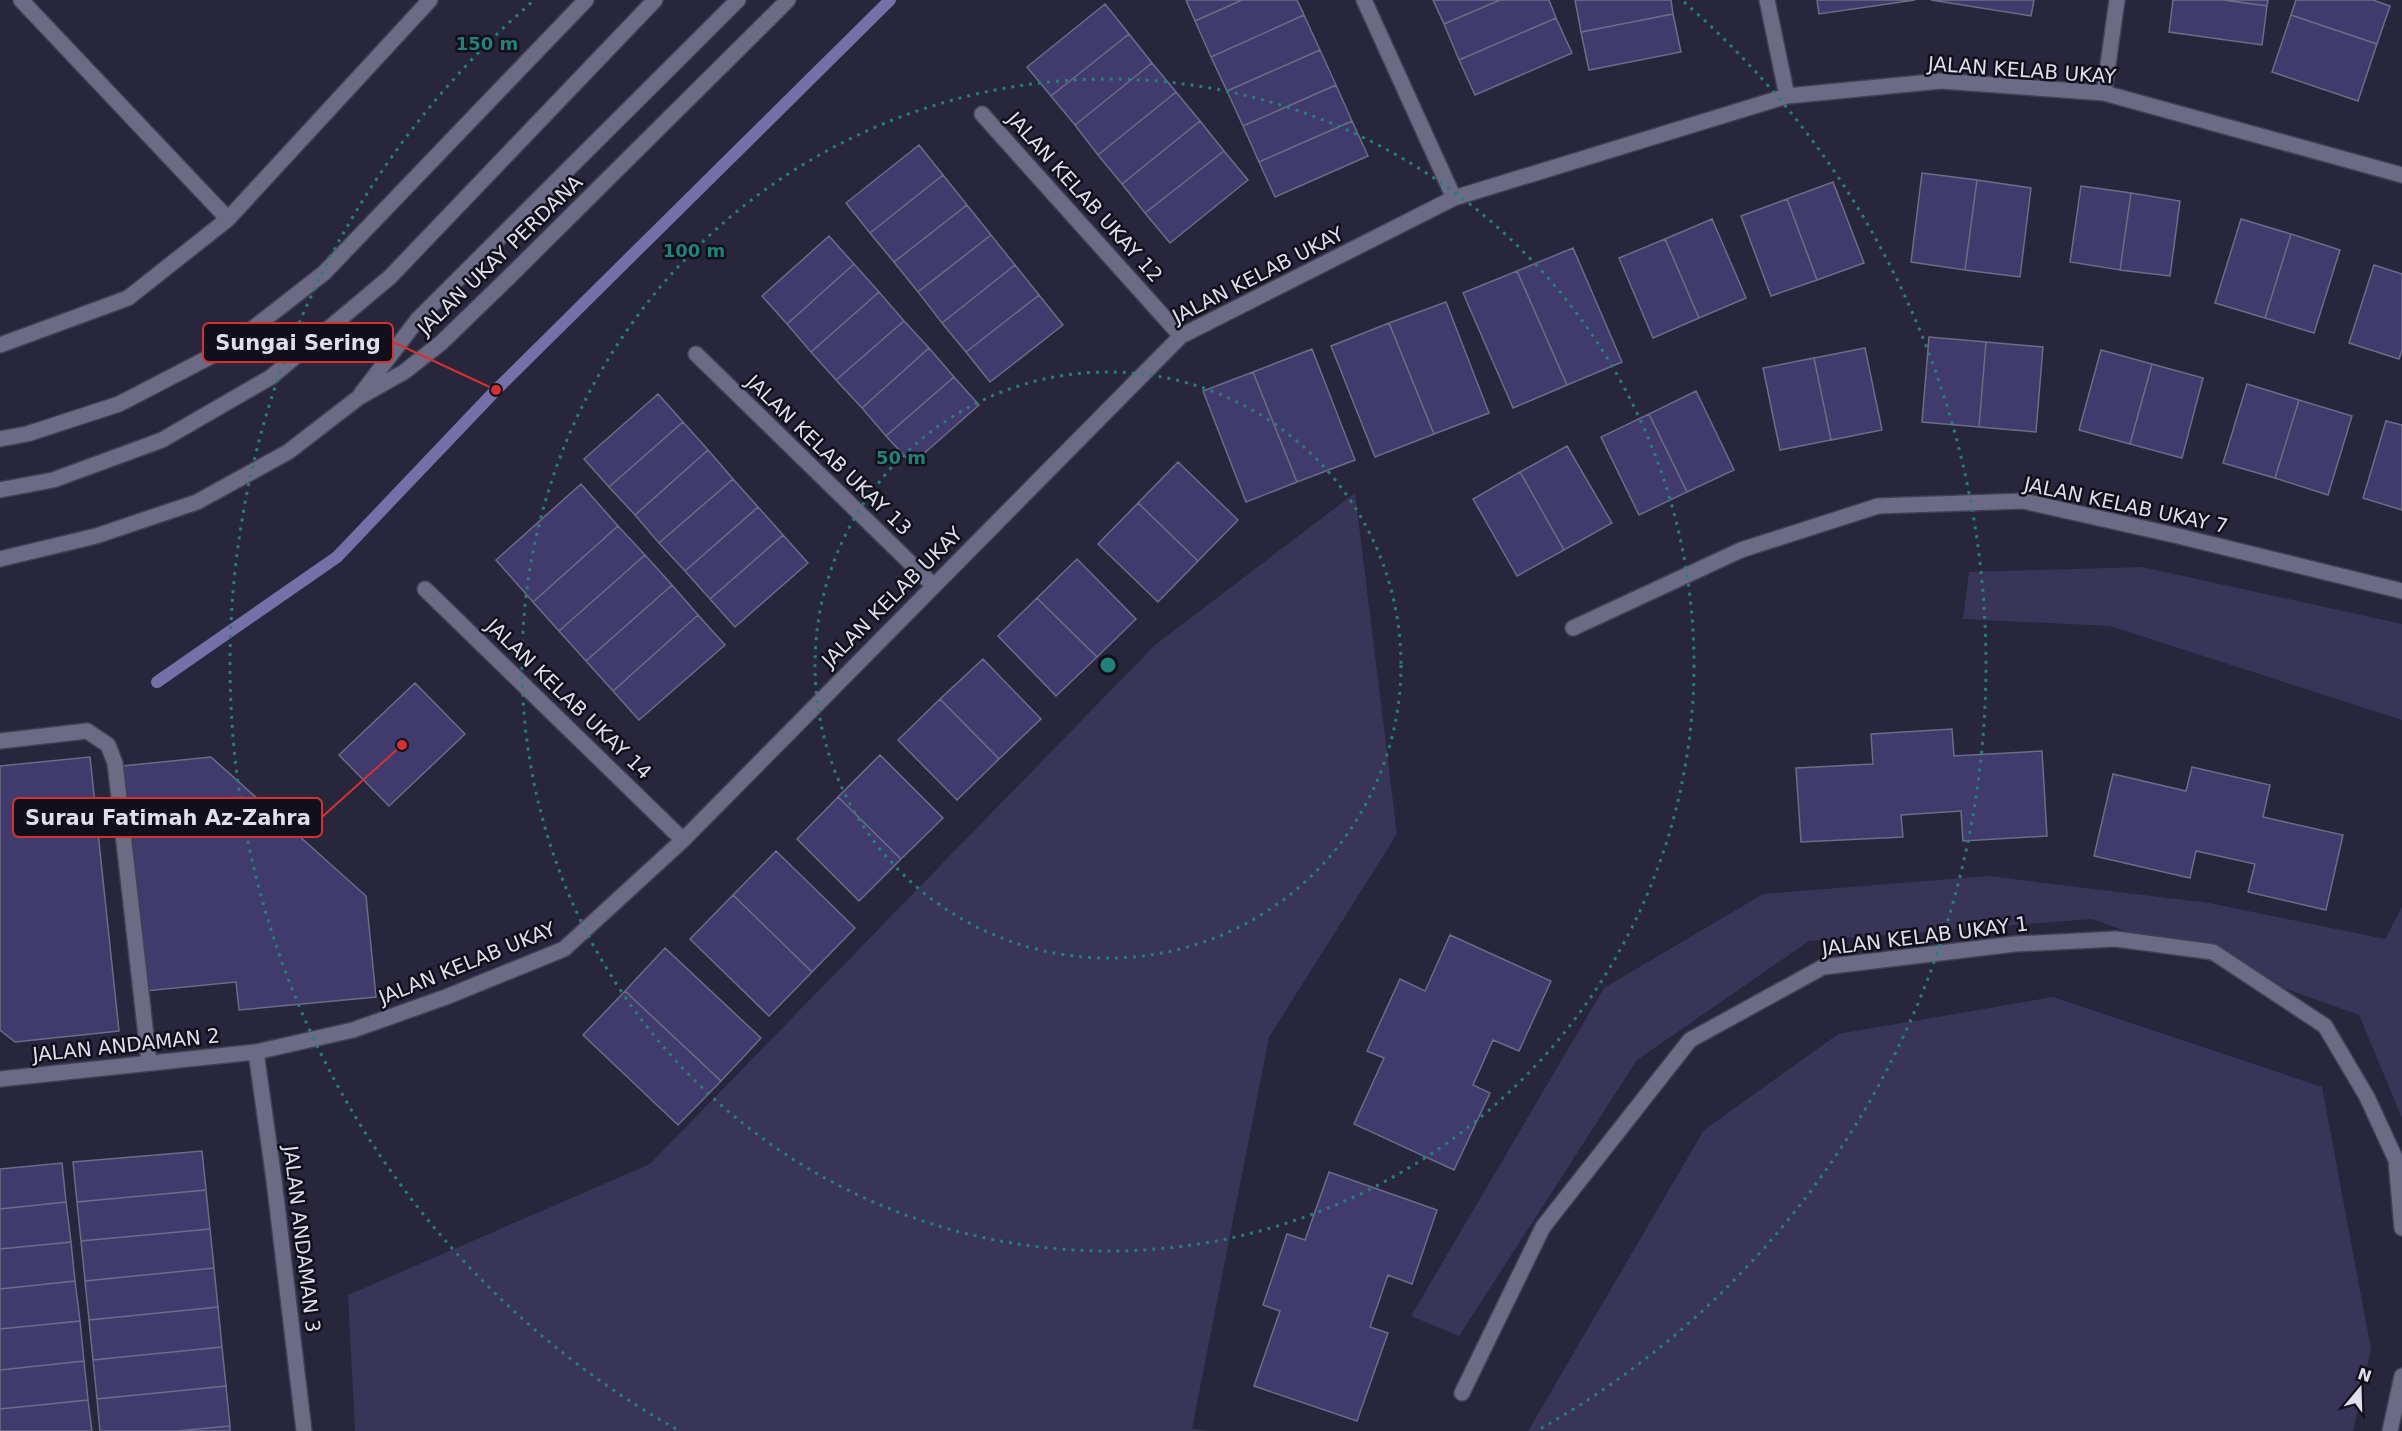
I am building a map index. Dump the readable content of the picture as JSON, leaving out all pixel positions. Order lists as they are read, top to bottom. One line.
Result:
{"streets":{"street":["JALAN KELAB UKAY","JALAN KELAB UKAY 12","JALAN UKAY PERDANA","JALAN KELAB UKAY 13","JALAN KELAB UKAY 7","JALAN KELAB UKAY 14","JALAN KELAB UKAY 1","JALAN ANDAMAN 2","JALAN ANDAMAN 3"]},"crossings":[["JALAN KELAB UKAY","JALAN KELAB UKAY 12"],["JALAN KELAB UKAY","JALAN KELAB UKAY 13"],["JALAN KELAB UKAY","JALAN KELAB UKAY 14"],["JALAN KELAB UKAY","JALAN ANDAMAN 2"],["JALAN KELAB UKAY","JALAN ANDAMAN 3"],["JALAN ANDAMAN 2","JALAN ANDAMAN 3"]],"places":["Sungai Sering","Surau Fatimah Az-Zahra"],"north":"top","rings":["150 m","100 m","50 m"]}
